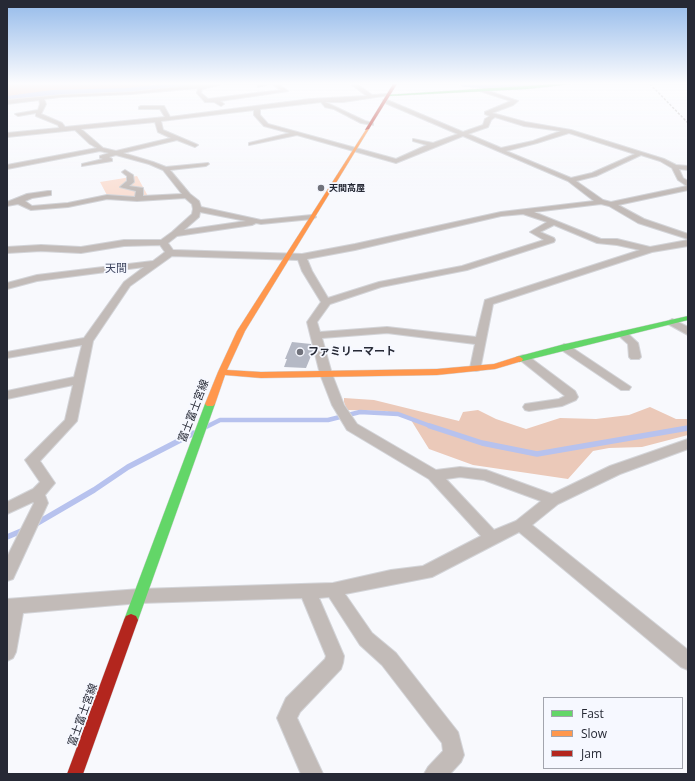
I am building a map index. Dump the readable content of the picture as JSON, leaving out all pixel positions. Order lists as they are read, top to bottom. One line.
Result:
{"streets":{"main road":["富士富士宮線"]},"districts":["天間"],"places":["天間高屋","ファミリーマート"],"legend":["Fast","Slow","Jam"]}
